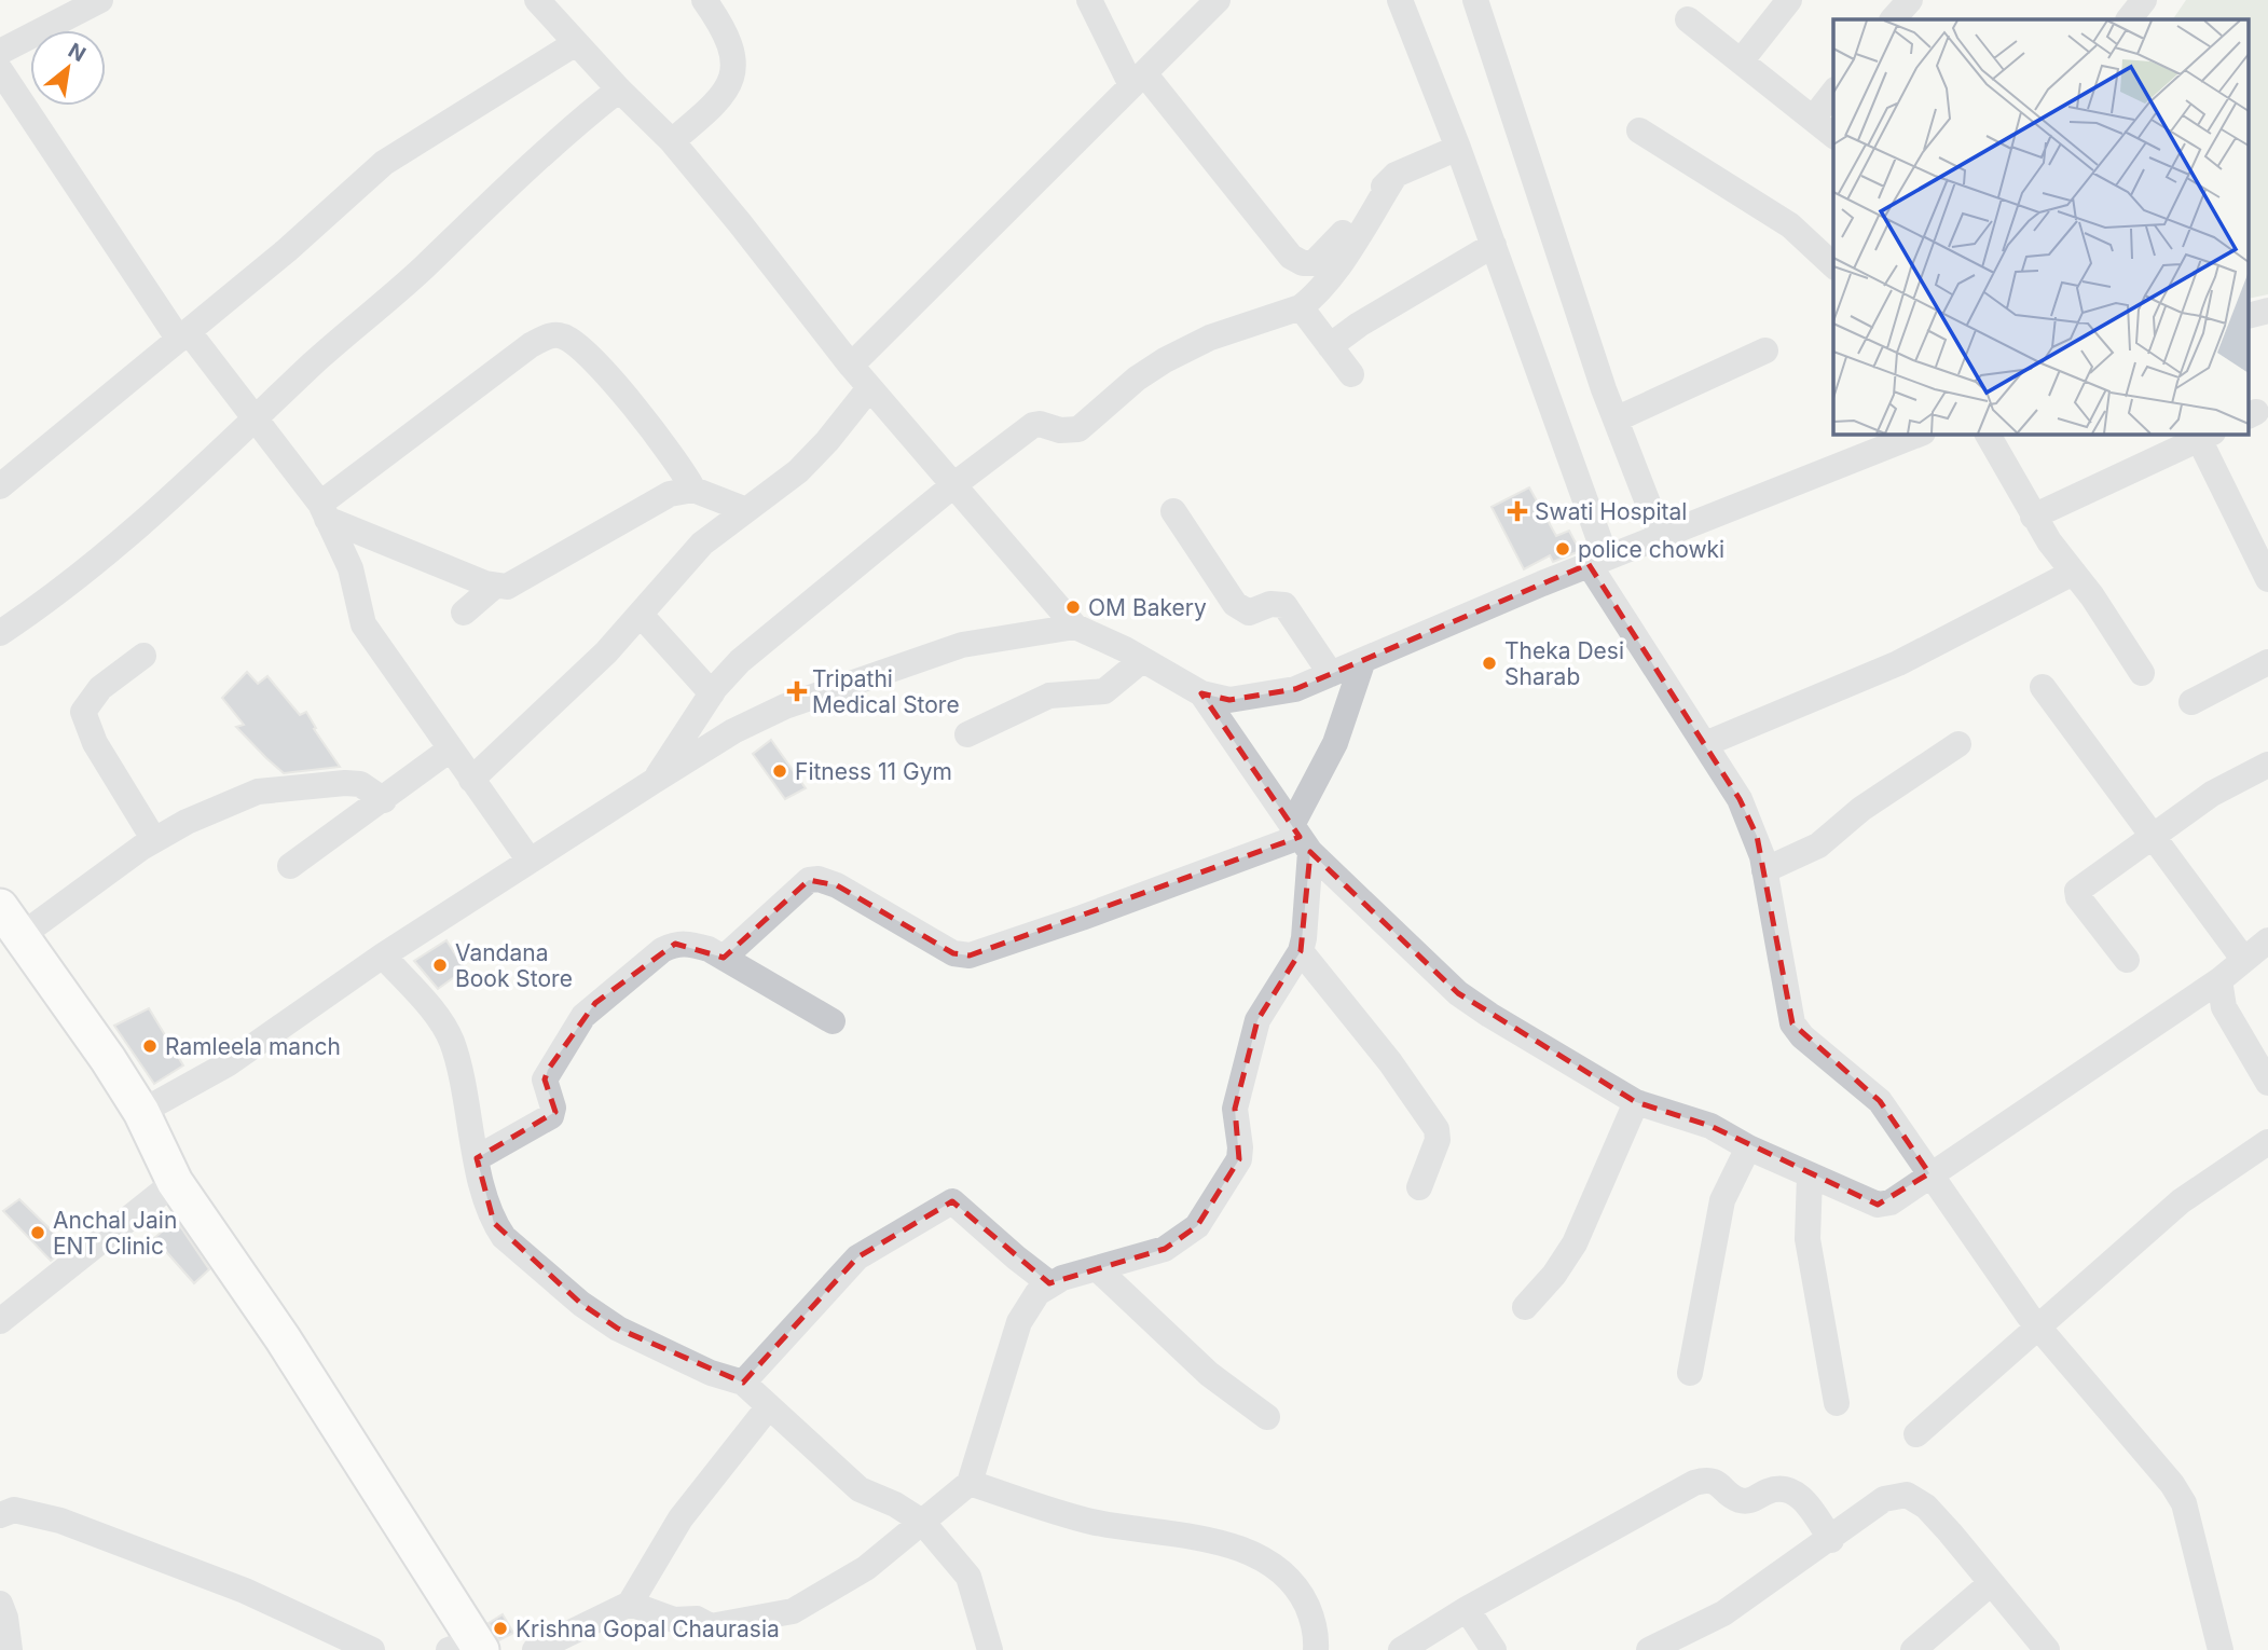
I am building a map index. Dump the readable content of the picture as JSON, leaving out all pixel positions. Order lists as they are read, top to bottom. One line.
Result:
{"places":{"health":["Swati Hospital","Tripathi Medical Store"],"other":["police chowki","OM Bakery","Theka Desi Sharab","Fitness 11 Gym","Vandana Book Store","Ramleela manch","Anchal Jain ENT Clinic","Krishna Gopal Chaurasia"]},"north":"top right"}
